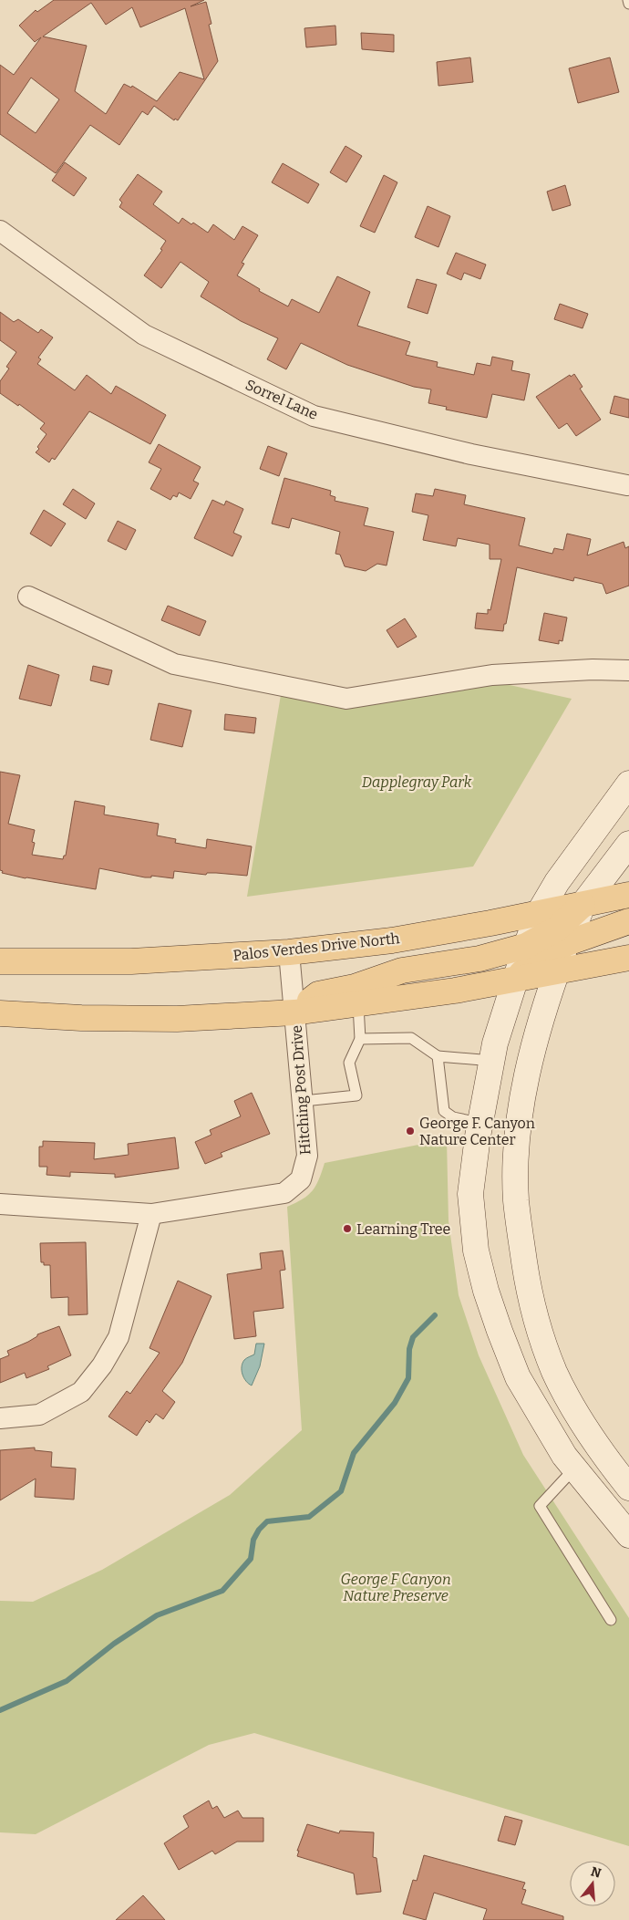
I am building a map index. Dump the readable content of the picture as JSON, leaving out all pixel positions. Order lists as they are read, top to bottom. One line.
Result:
{"streets":{"main road":["Palos Verdes Drive North"],"street":["Sorrel Lane","Hitching Post Drive"]},"crossings":[["Palos Verdes Drive North","Hitching Post Drive"]],"parks":["Dapplegray Park","George F Canyon Nature Preserve"],"places":["George F. Canyon Nature Center","Learning Tree"],"north":"top"}
